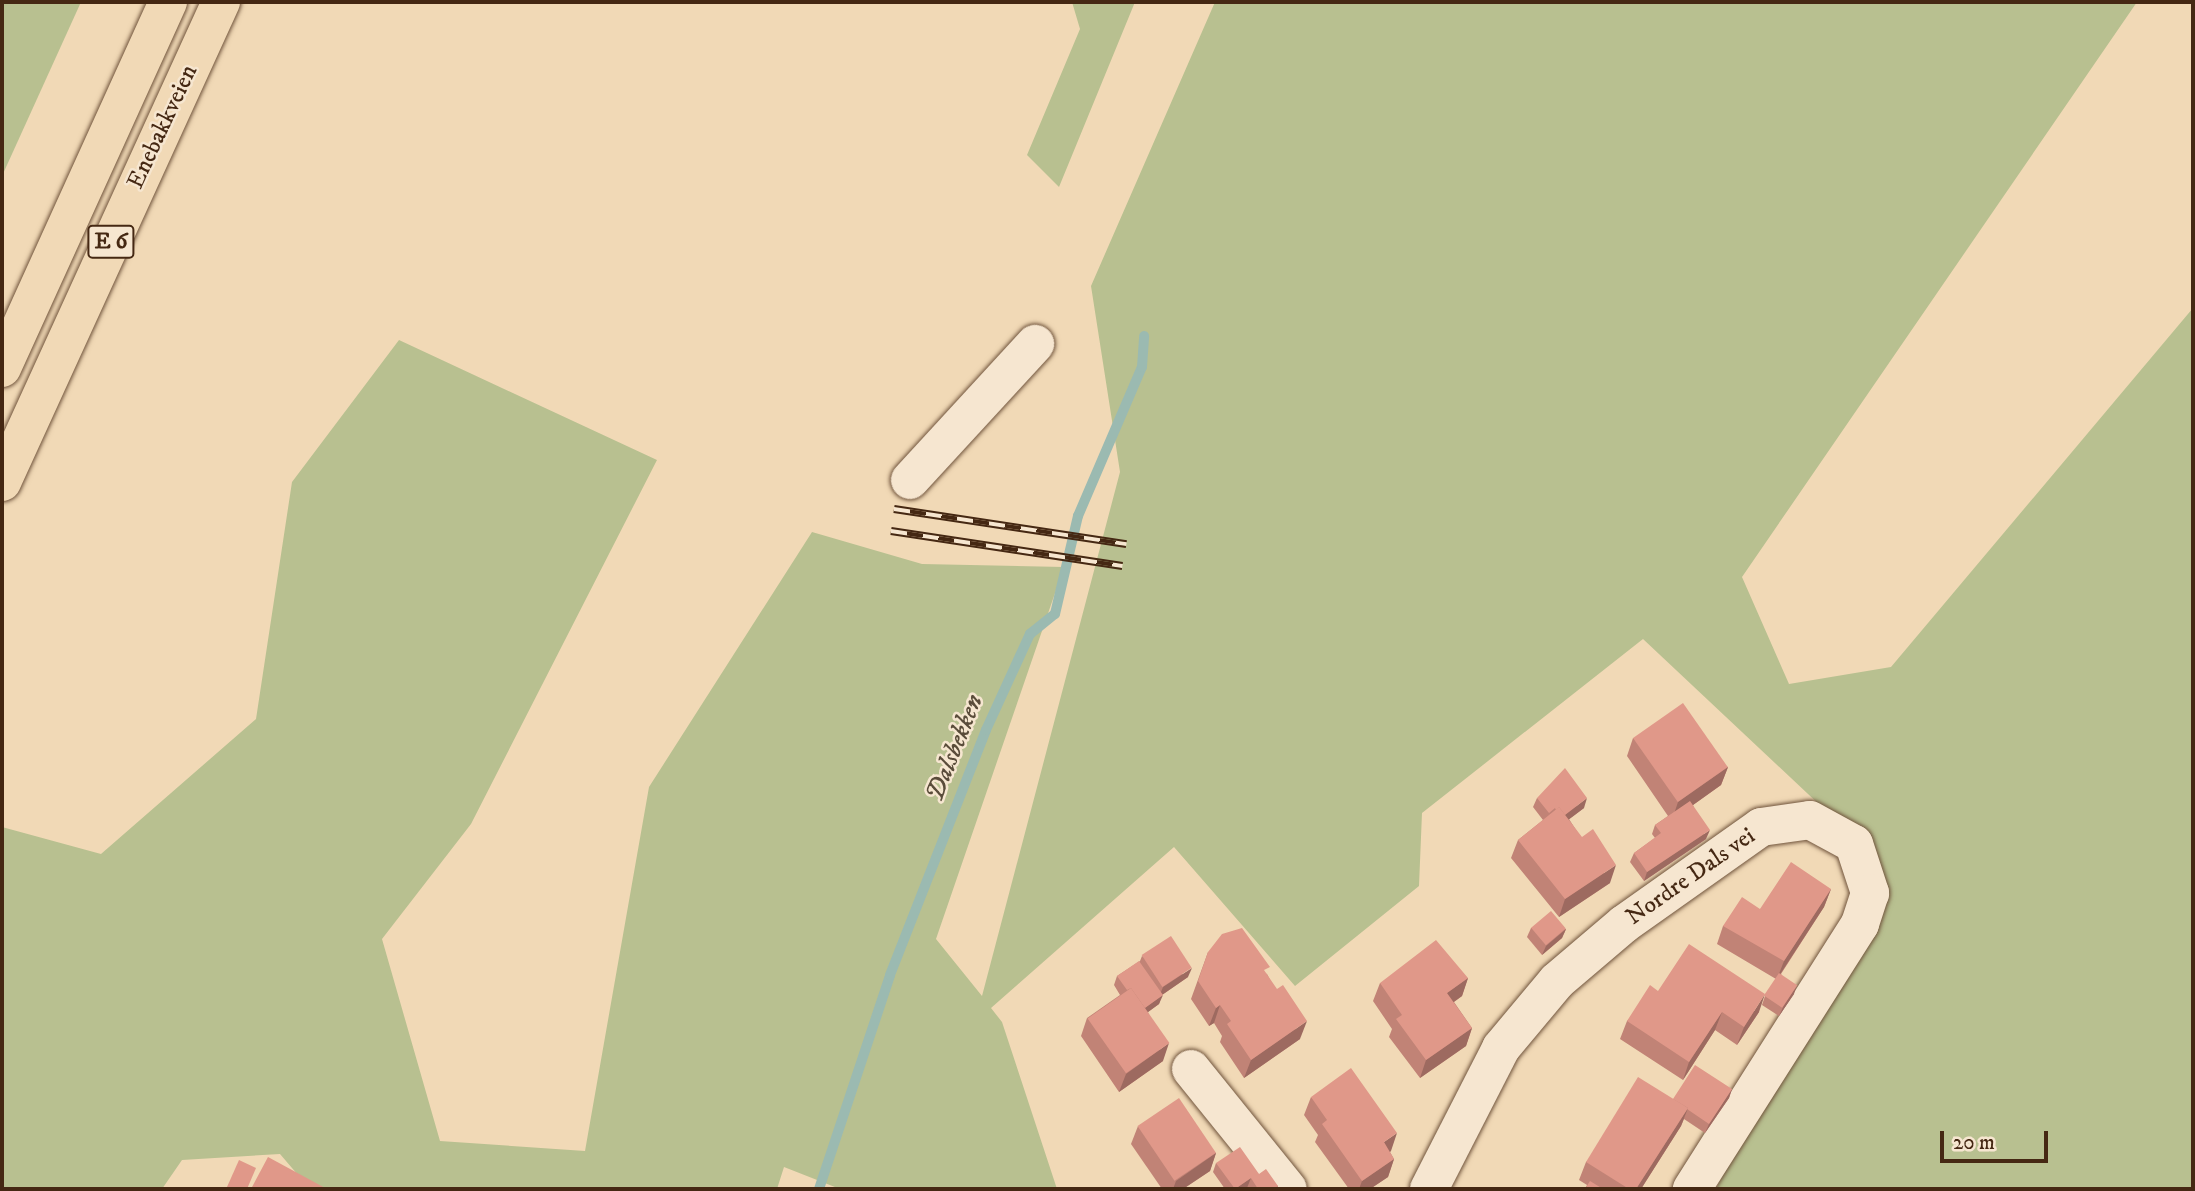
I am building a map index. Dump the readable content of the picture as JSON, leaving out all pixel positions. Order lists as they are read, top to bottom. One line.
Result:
{"streets":{"highway":["Enebakkveien","E 6"],"street":["Nordre Dals vei"]},"water":["Dalsbekken"],"scale_bar":"20 m"}
